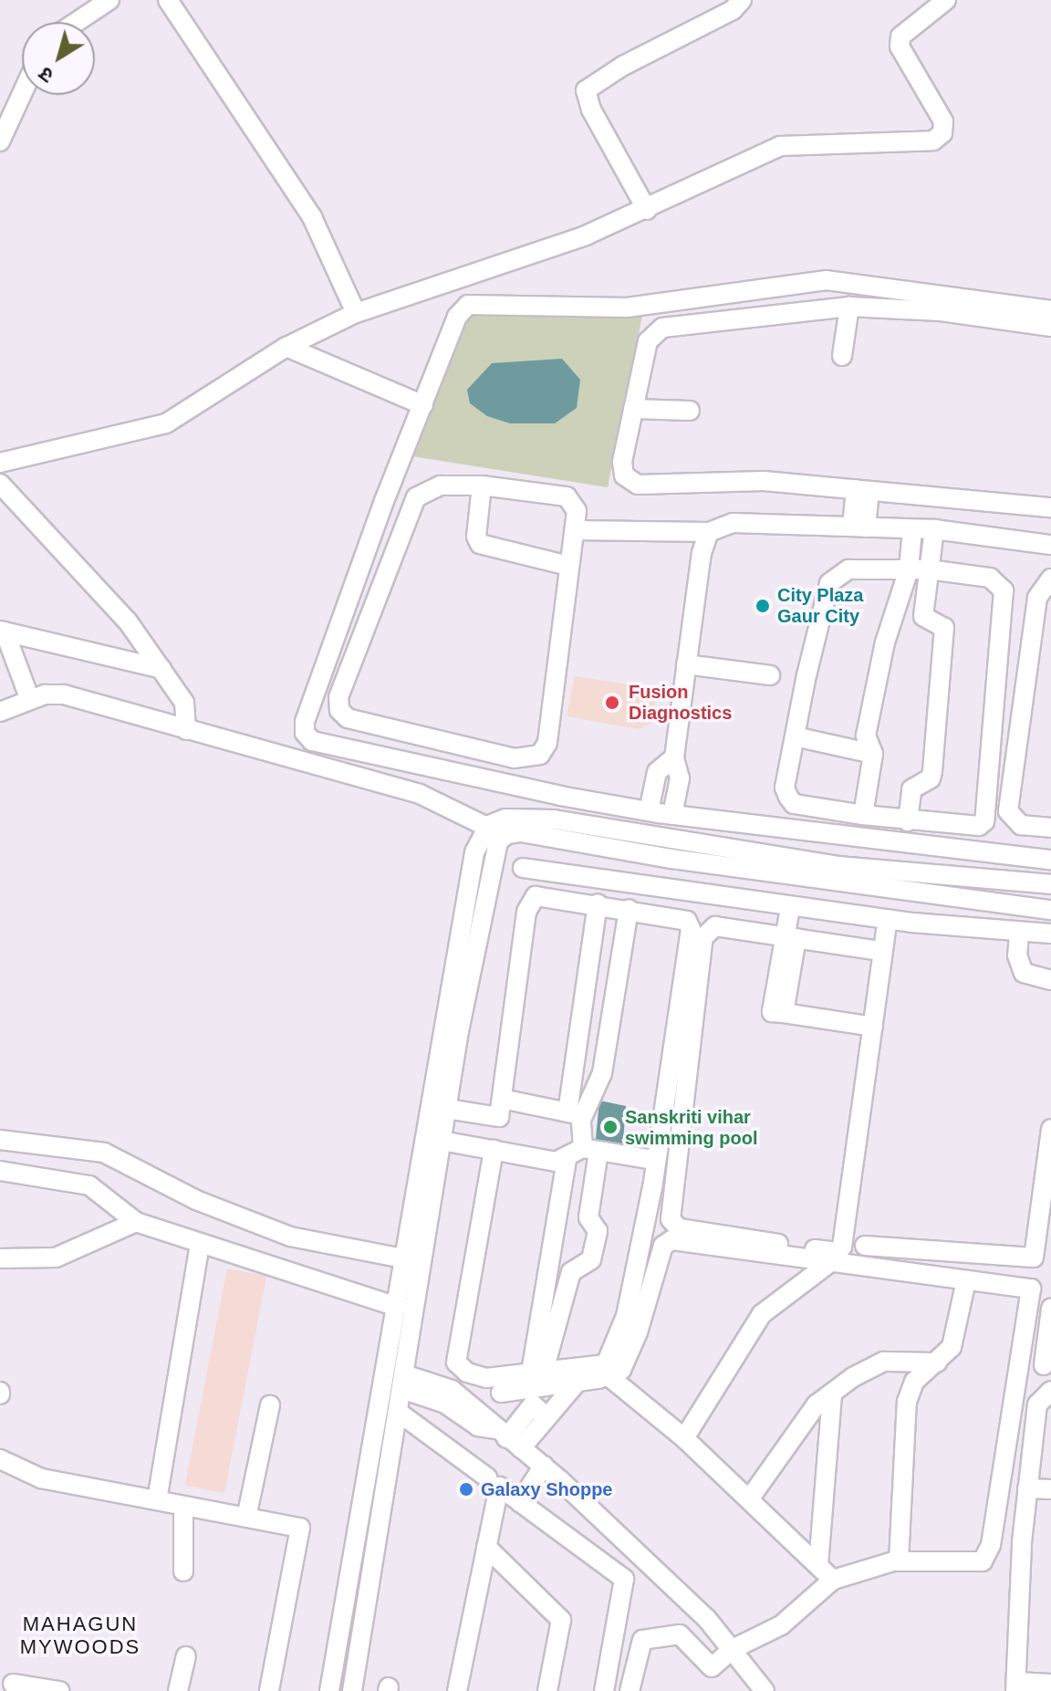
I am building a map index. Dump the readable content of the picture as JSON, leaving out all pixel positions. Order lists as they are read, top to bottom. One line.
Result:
{"districts":["MAHAGUN MYWOODS"],"places":["City Plaza Gaur City","Fusion Diagnostics","Sanskriti vihar swimming pool","Galaxy Shoppe"],"north":"bottom left"}
